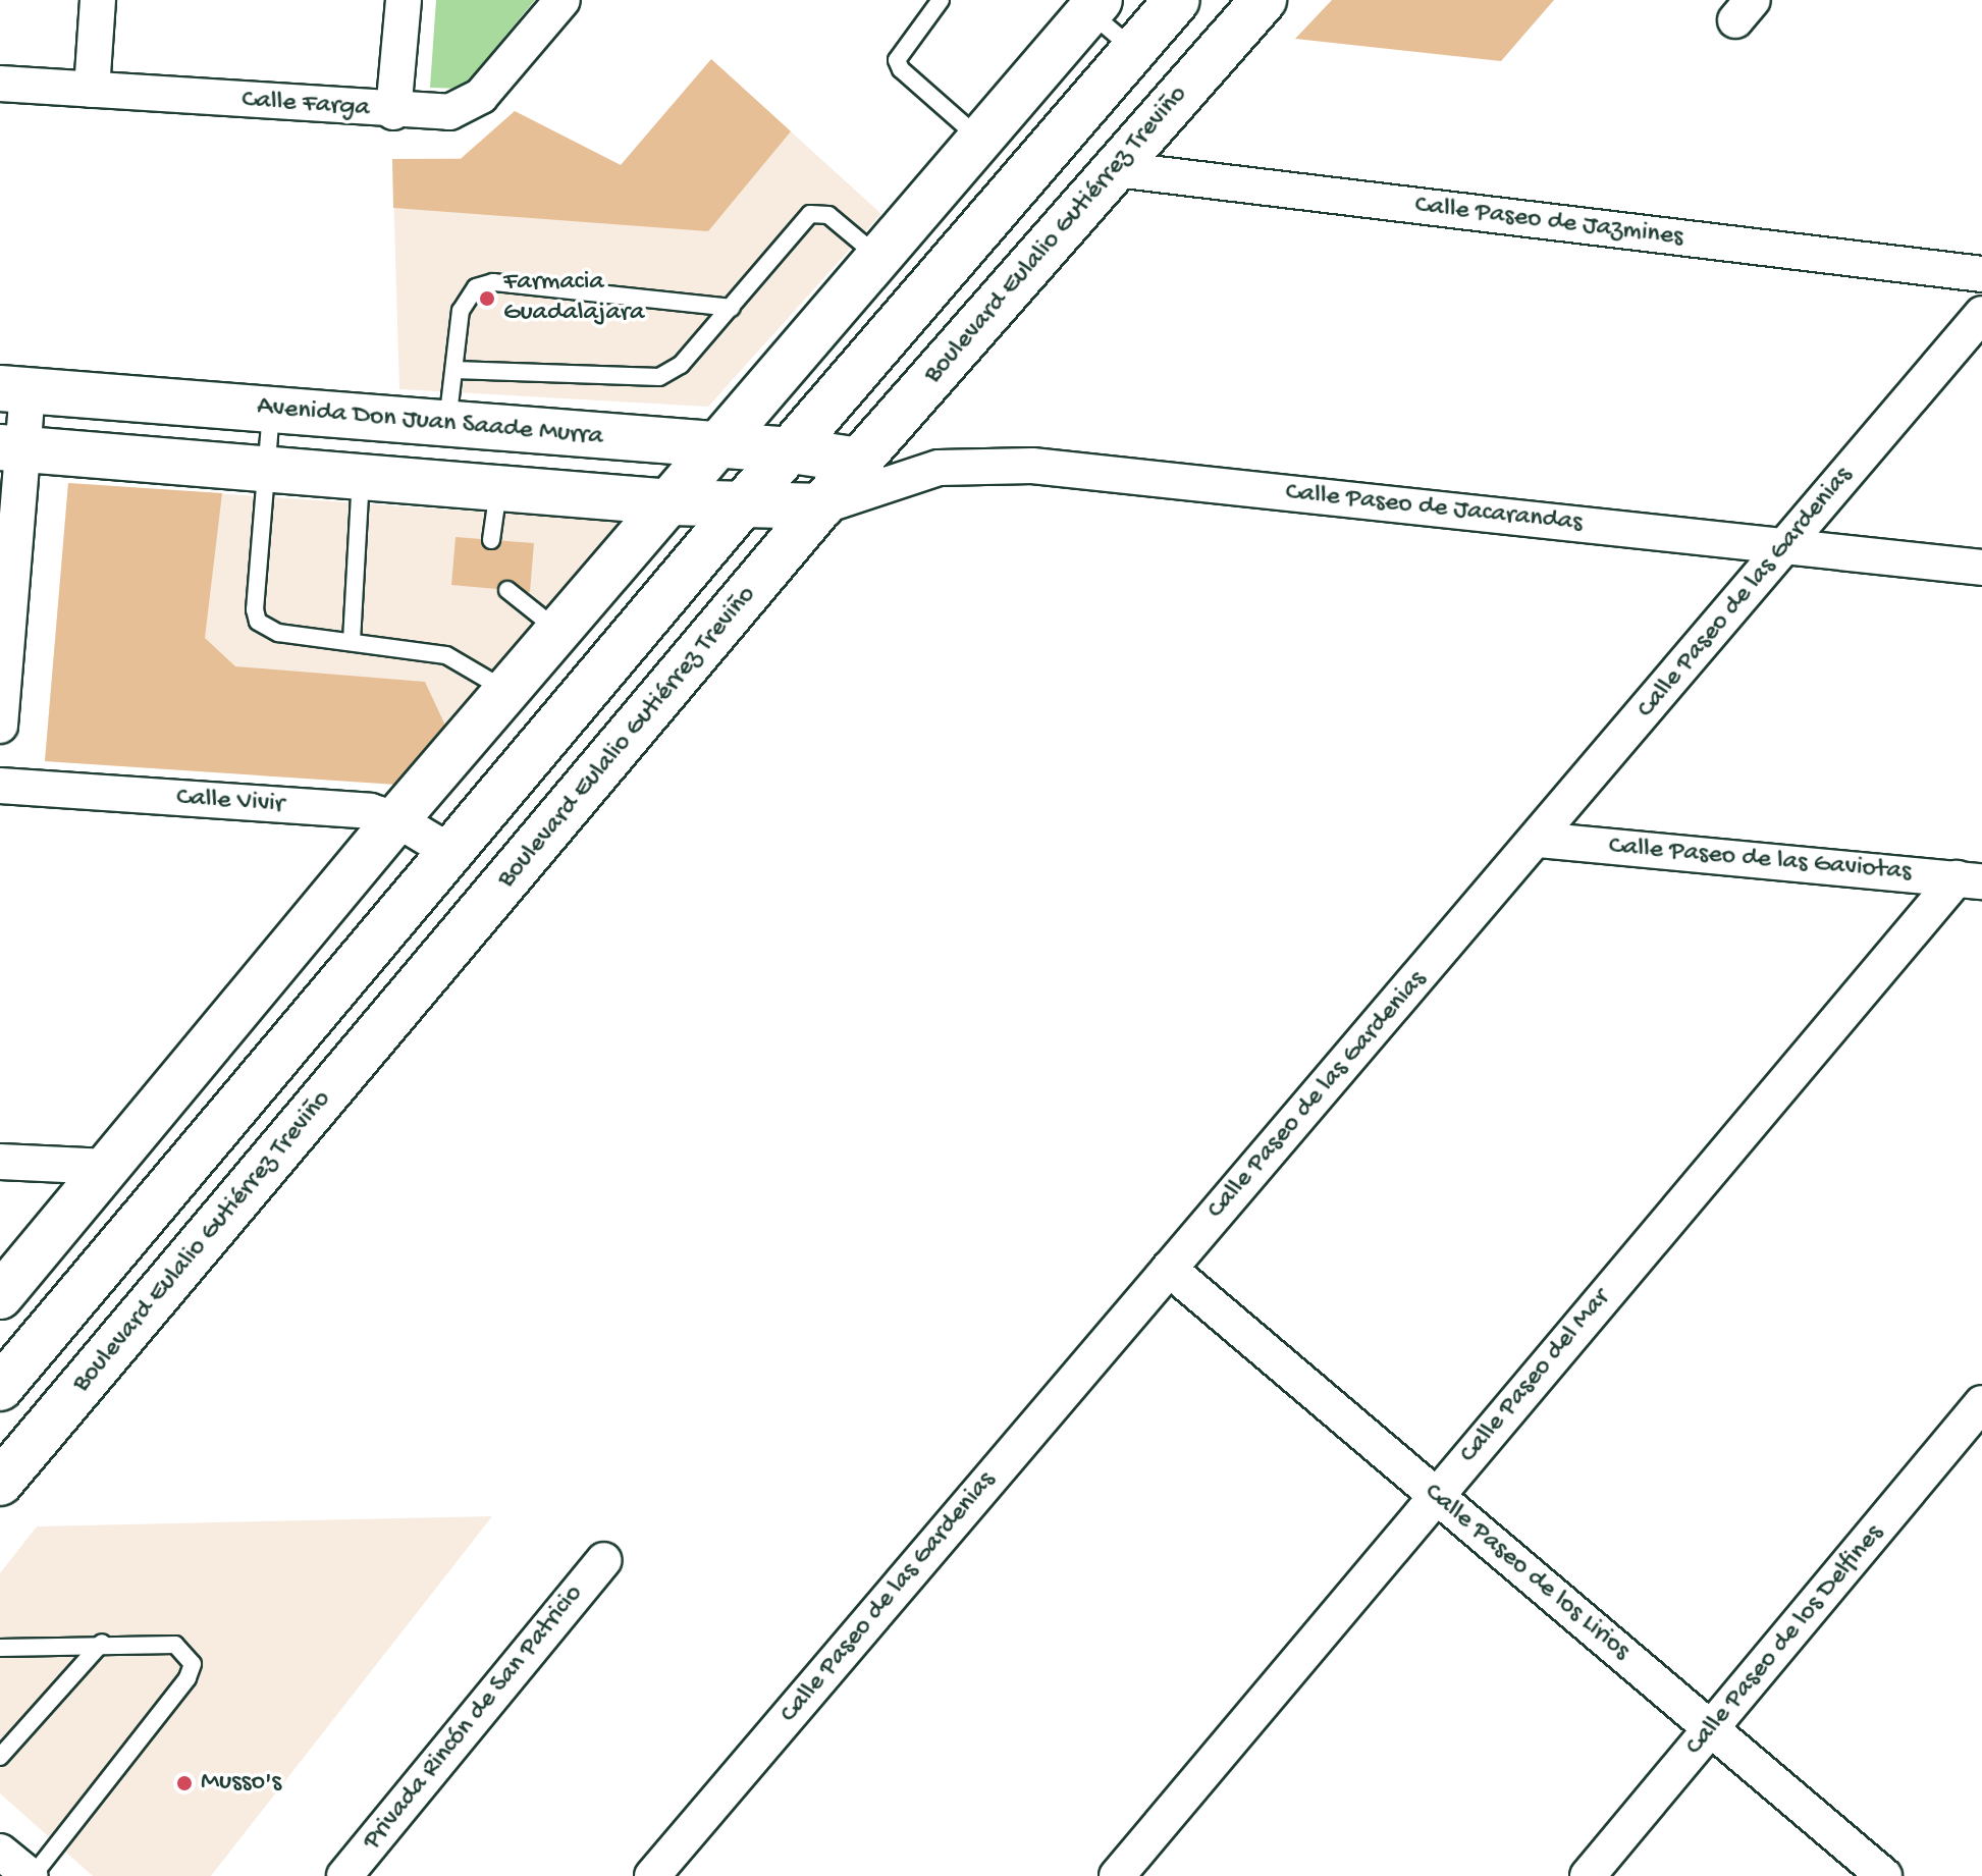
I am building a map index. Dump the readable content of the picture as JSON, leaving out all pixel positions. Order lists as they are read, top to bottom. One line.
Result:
{"streets":{"main road":["Boulevard Eulalio Gutiérrez Treviño","Avenida Don Juan Saade Murra"],"street":["Calle Farga","Calle Paseo de Jazmines","Calle Paseo de Jacarandas","Calle Paseo de las Gardenias","Calle Vivir","Calle Paseo de las Gaviotas","Calle Paseo del Mar","Calle Paseo de los Lirios","Calle Paseo de los Delfines","Privada Rincón de San Patricio"]},"crossings":[["Calle Paseo de Jazmines","Boulevard Eulalio Gutiérrez Treviño"],["Boulevard Eulalio Gutiérrez Treviño","Avenida Don Juan Saade Murra"],["Boulevard Eulalio Gutiérrez Treviño","Calle Paseo de Jacarandas"],["Avenida Don Juan Saade Murra","Calle Paseo de Jacarandas"],["Calle Paseo de Jacarandas","Calle Paseo de las Gardenias"],["Calle Paseo de las Gardenias","Calle Paseo de las Gaviotas"],["Calle Paseo de las Gardenias","Calle Paseo de los Lirios"],["Calle Paseo de las Gaviotas","Calle Paseo del Mar"],["Calle Paseo del Mar","Calle Paseo de los Lirios"],["Calle Paseo de los Lirios","Calle Paseo de los Delfines"]],"places":["Farmacia Guadalajara","Musso's"]}
